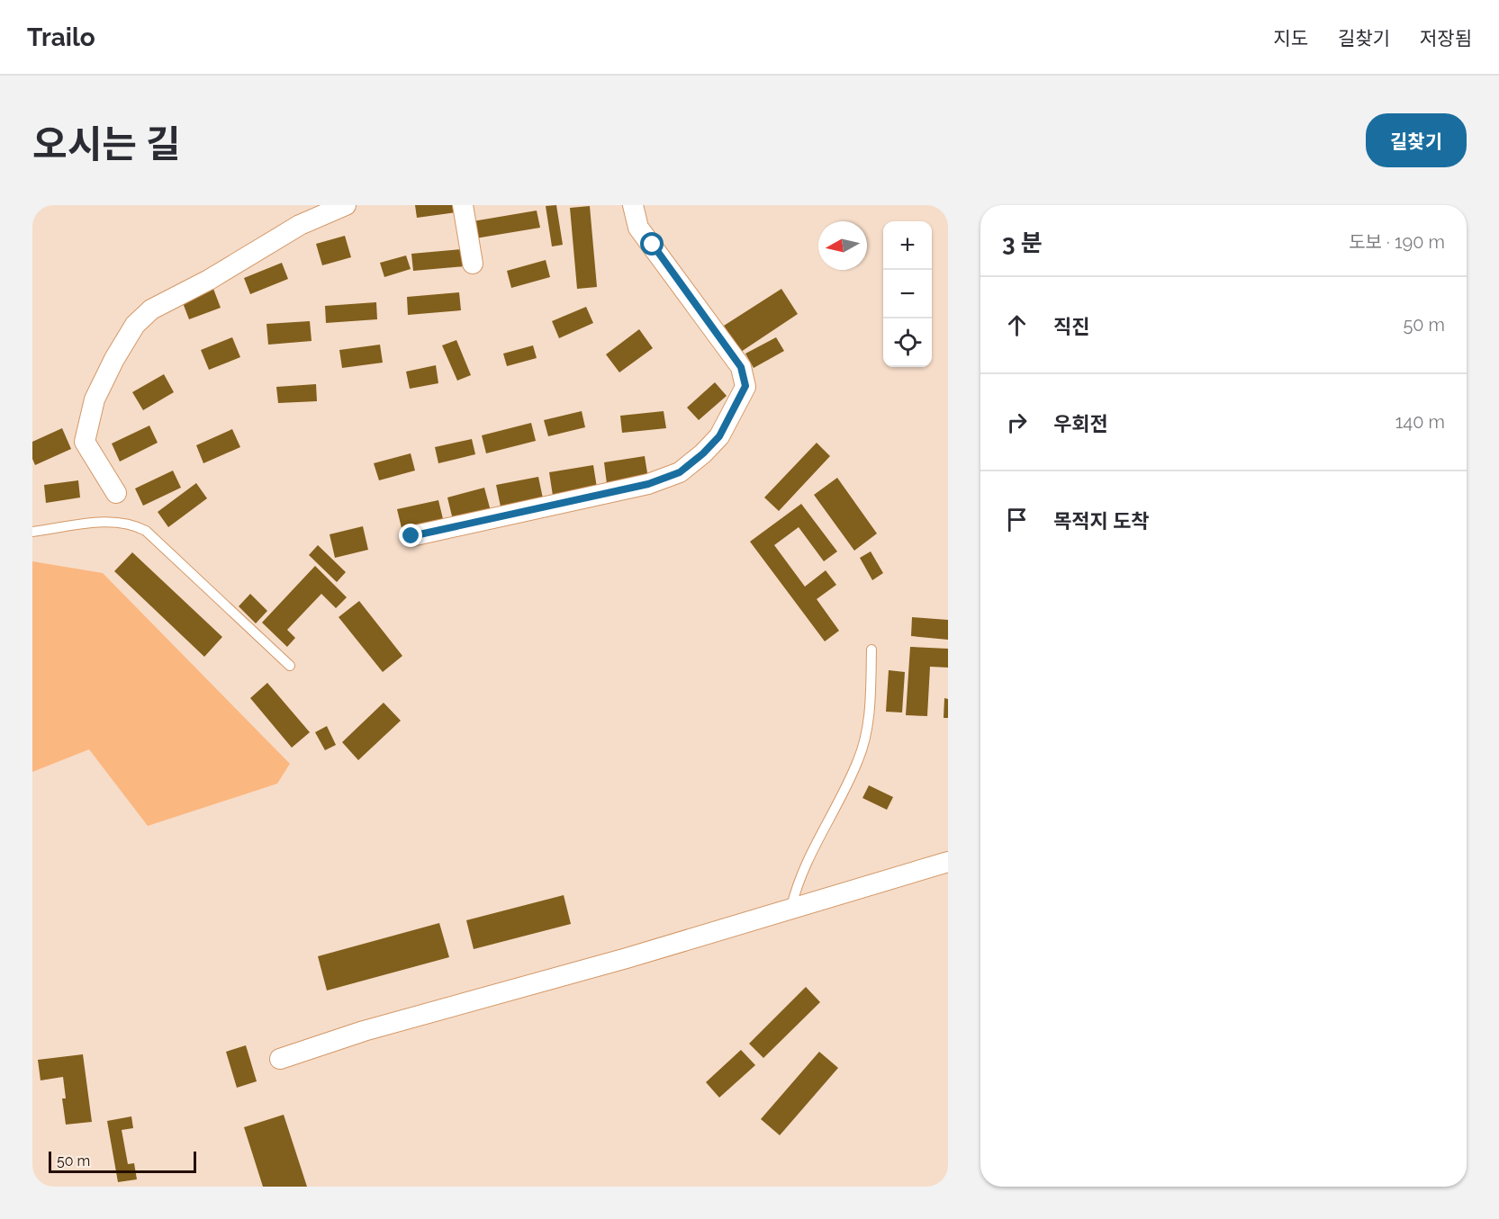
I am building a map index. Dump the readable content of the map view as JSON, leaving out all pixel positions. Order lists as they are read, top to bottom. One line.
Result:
{"scale_bar":"50 m","north":"left","page":{"header":"Trailo","nav":["지도","길찾기","저장됨"],"title":"오시는 길","buttons":"길찾기","heading":["3 분","도보 · 190 m"],"map_buttons":["+","−"],"list":[["직진","50 m"],["우회전","140 m"],"목적지 도착"],"scale":"50 m"}}
